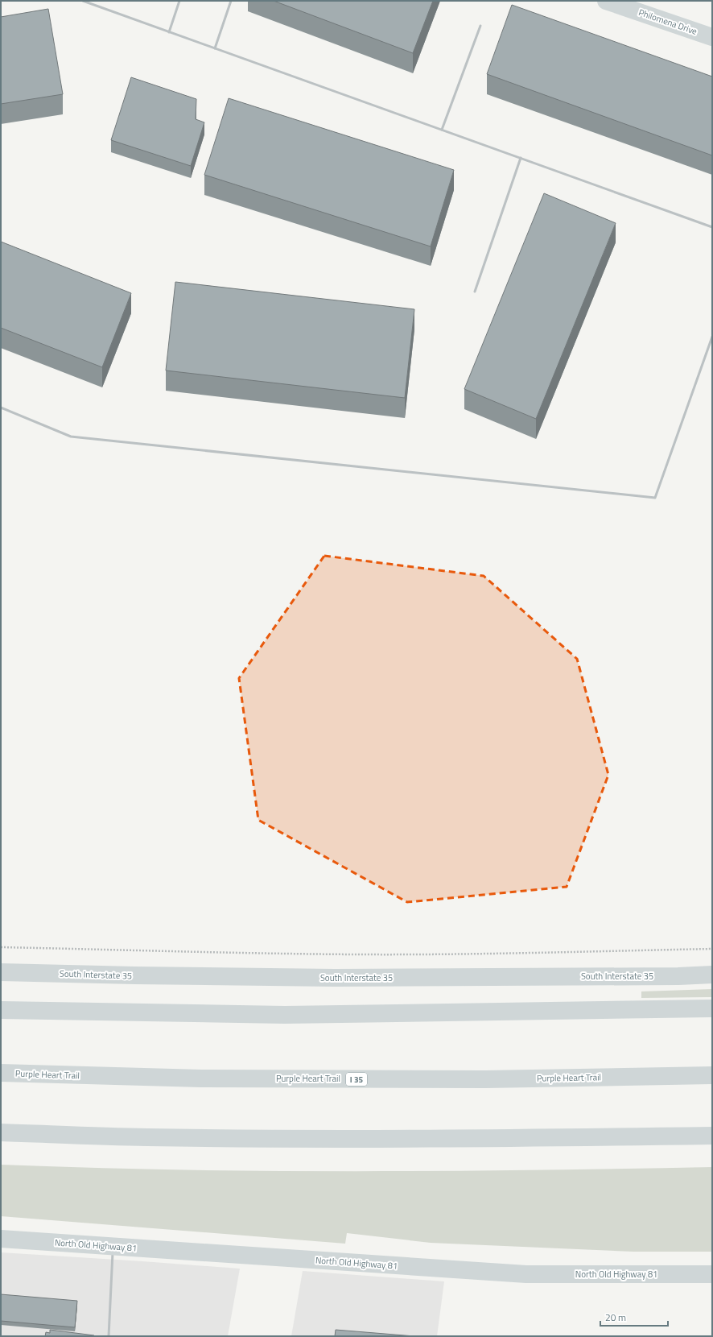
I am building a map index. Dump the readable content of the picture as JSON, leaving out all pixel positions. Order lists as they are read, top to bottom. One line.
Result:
{"streets":{"main road":["Philomena Drive","South Interstate 35","Purple Heart Trail","I 35","North Old Highway 81"]},"scale_bar":"20 m"}
